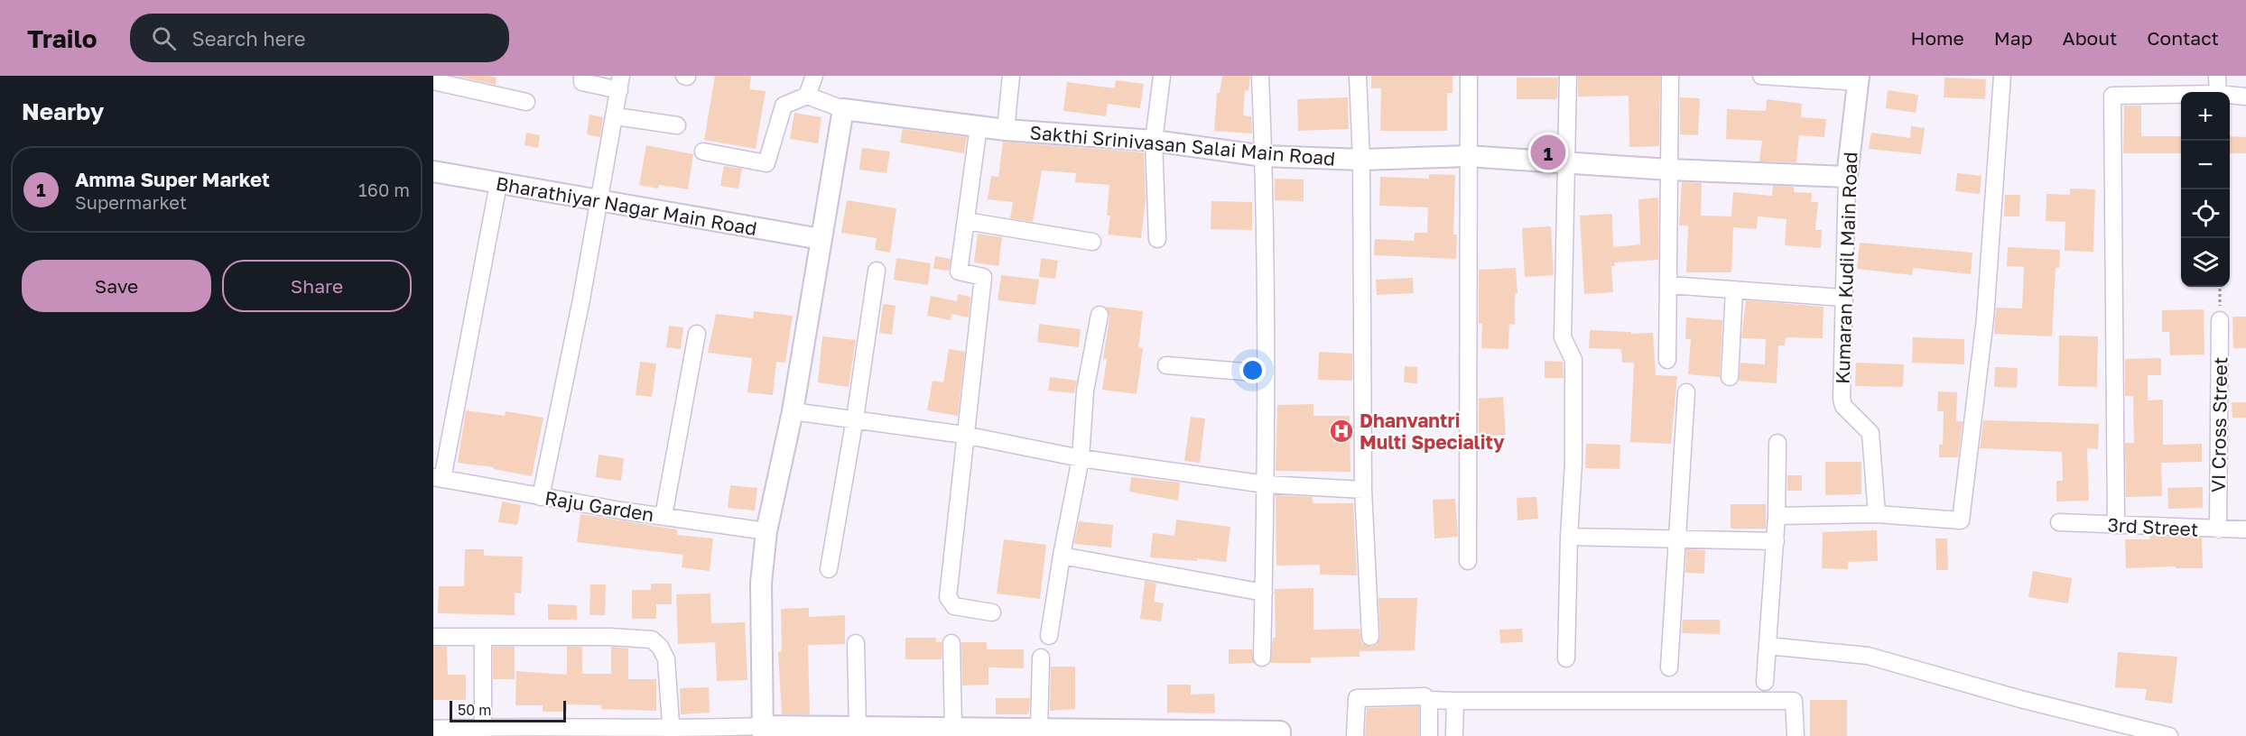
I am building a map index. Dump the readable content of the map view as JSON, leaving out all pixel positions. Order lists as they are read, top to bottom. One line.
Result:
{"streets":{"street":["Sakthi Srinivasan Salai Main Road","Bharathiyar Nagar Main Road","Kumaran Kudil Main Road","VI Cross Street","Raju Garden","3rd Street"]},"crossings":[["Sakthi Srinivasan Salai Main Road","Kumaran Kudil Main Road"],["VI Cross Street","3rd Street"]],"places":{"hospital":["Dhanvantri Multi Speciality"]},"scale_bar":"50 m","page":{"header":"Trailo","search":"Search here","nav":["Home","Map","About","Contact"],"heading":"Nearby","map_buttons":["+","−"],"pins":"1","list":[{"mark":"1","name":"Amma Super Market","note":"Supermarket","value":"160 m"}],"buttons":["Save","Share"],"scale":"50 m"}}
